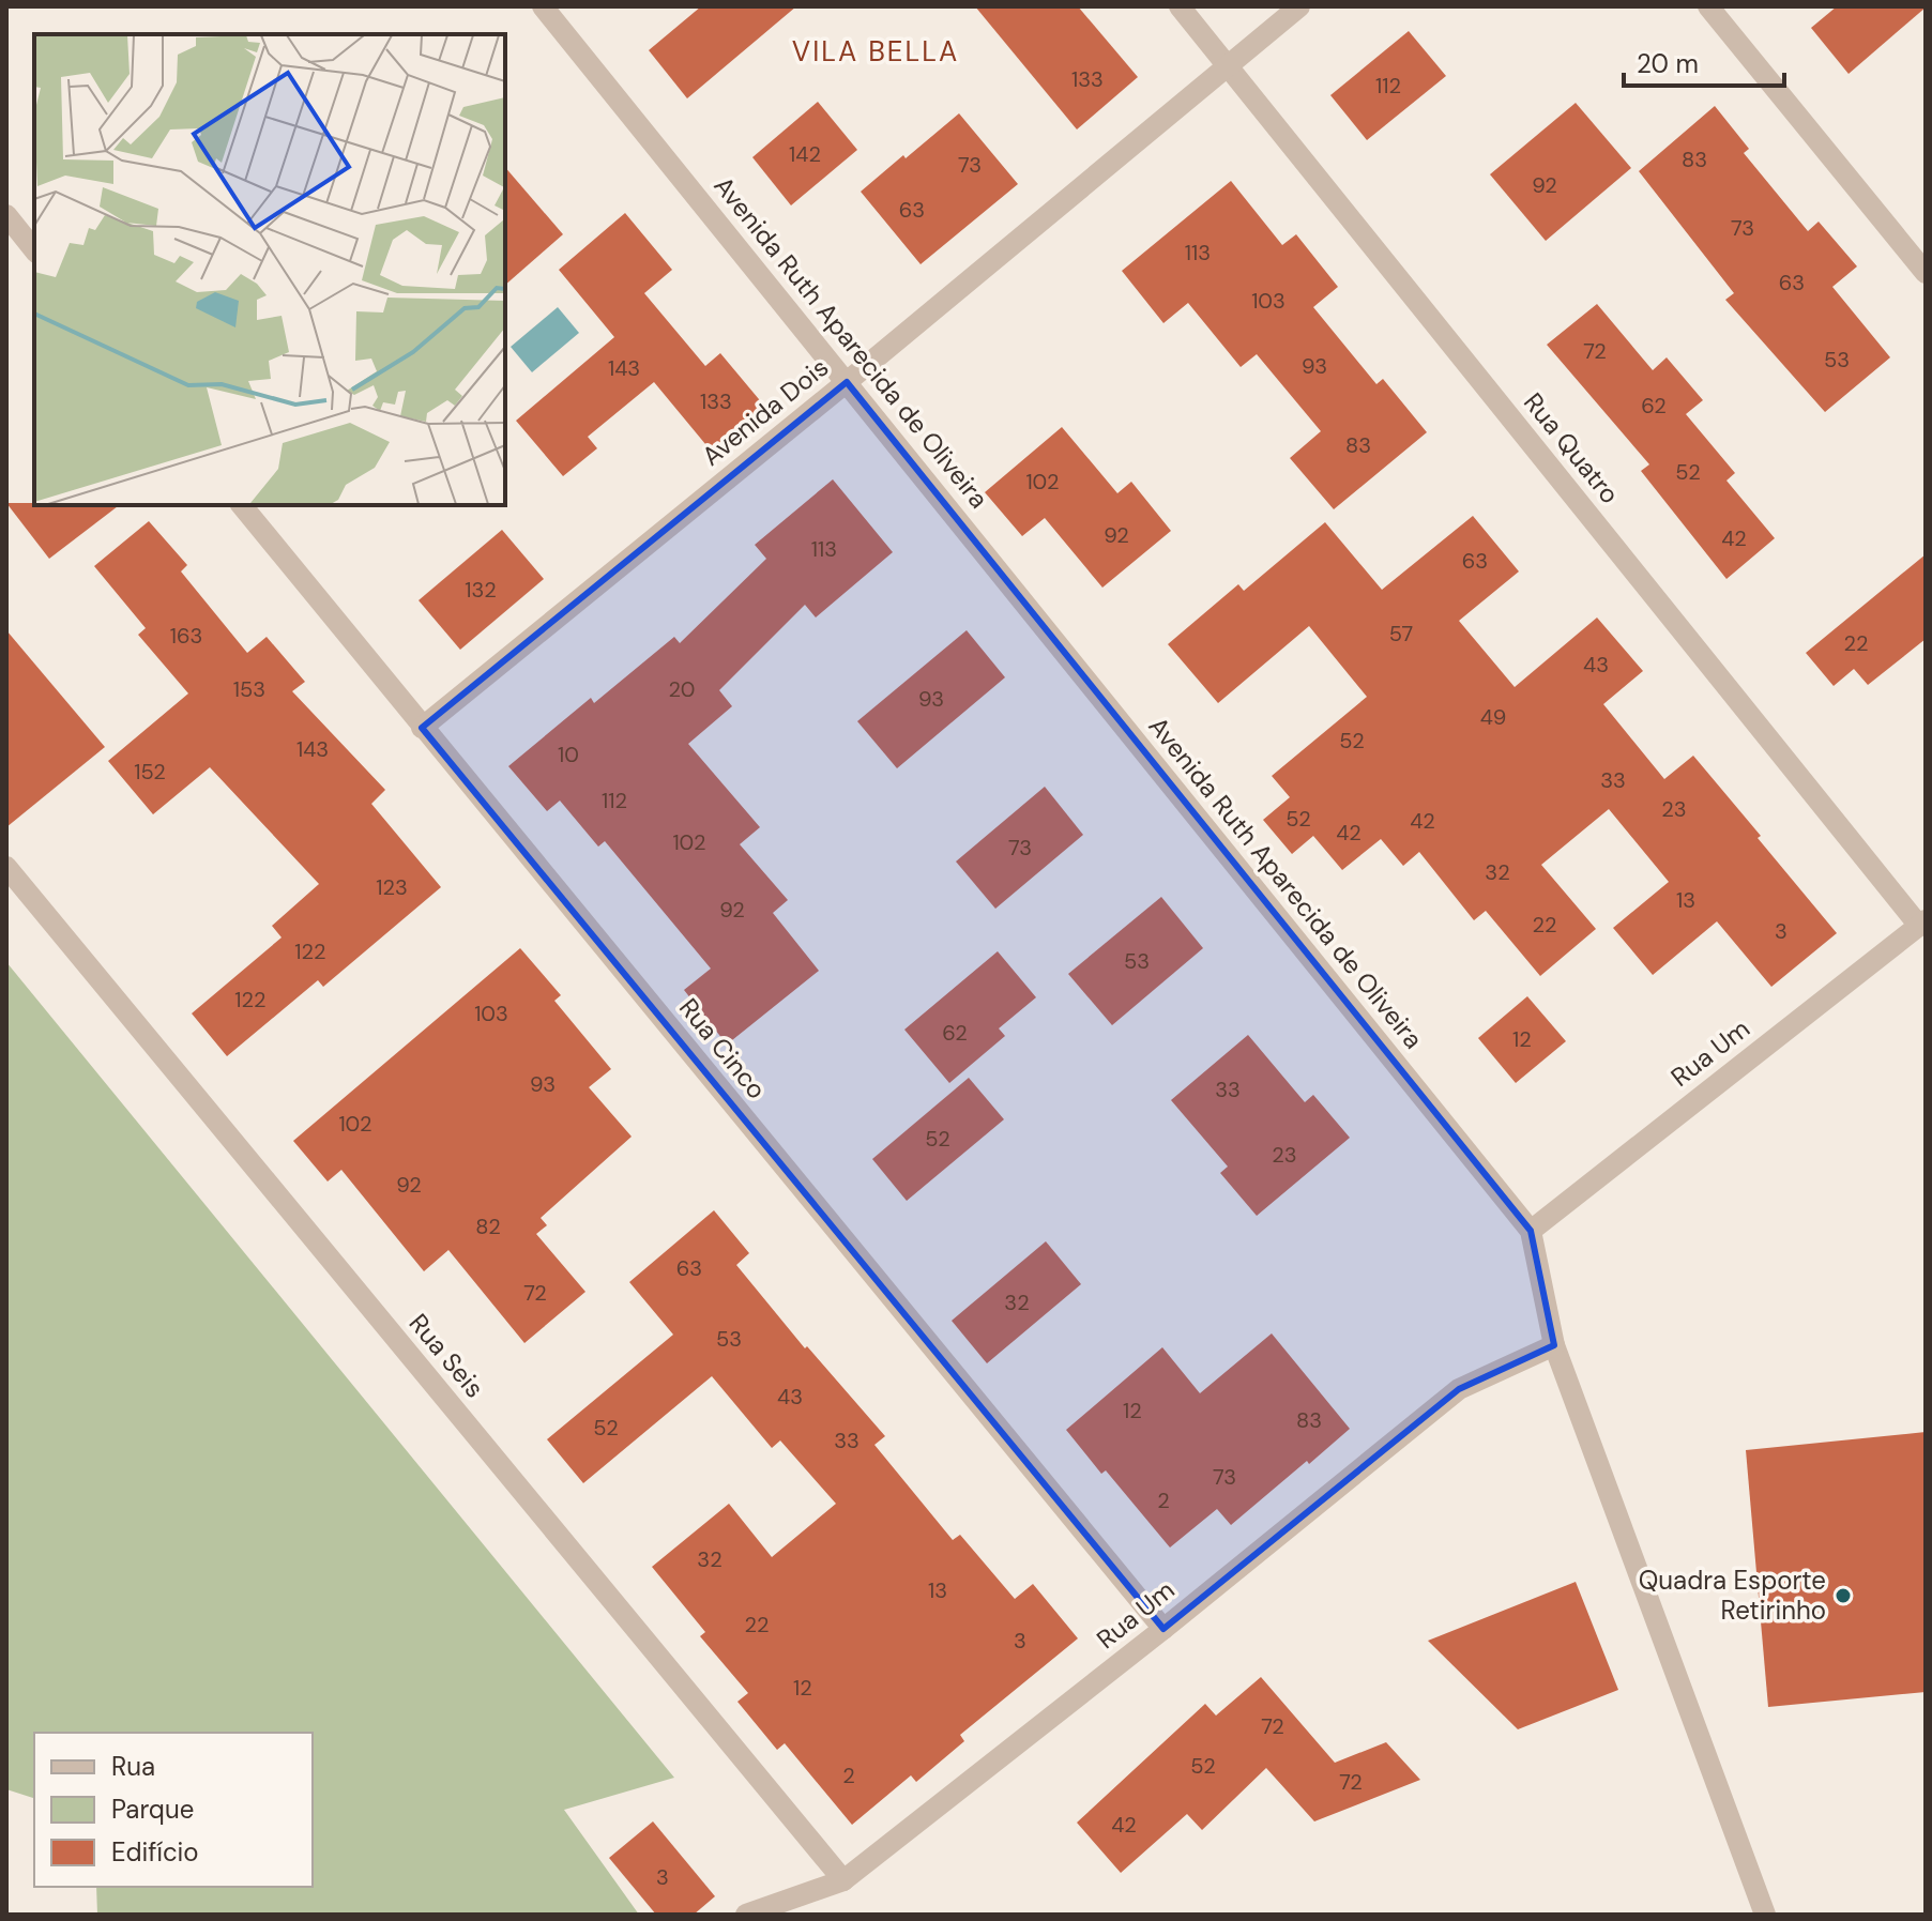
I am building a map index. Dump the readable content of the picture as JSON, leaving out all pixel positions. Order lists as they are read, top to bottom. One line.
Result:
{"streets":{"street":["Avenida Ruth Aparecida de Oliveira","Avenida Dois","Rua Quatro","Rua Cinco","Rua Um","Rua Seis"]},"crossings":[["Avenida Ruth Aparecida de Oliveira","Avenida Dois"],["Avenida Ruth Aparecida de Oliveira","Rua Um"],["Avenida Dois","Rua Quatro"],["Avenida Dois","Rua Cinco"],["Rua Quatro","Rua Um"],["Rua Cinco","Rua Um"],["Rua Um","Rua Seis"]],"districts":["VILA BELLA"],"places":["Quadra Esporte Retirinho"],"house_numbers":["133","112","142","83","73","92","63","73","113","63","103","72","53","93","143","133","62","83","52","102","92","42","113","63","132","57","163","22","43","153","20","93","49","52","143","10","152","33","112","23","52","42","42","102","73","32","123","13","92","22","3","122","53","122","103","62","12","93","33","102","52","23","92","82","63","72","32","53","43","12","83","52","33","73","2","32","13","22","3","12","72","52","2","72","42","3"],"legend":["Rua","Parque","Edifício"],"scale_bar":"20 m"}
